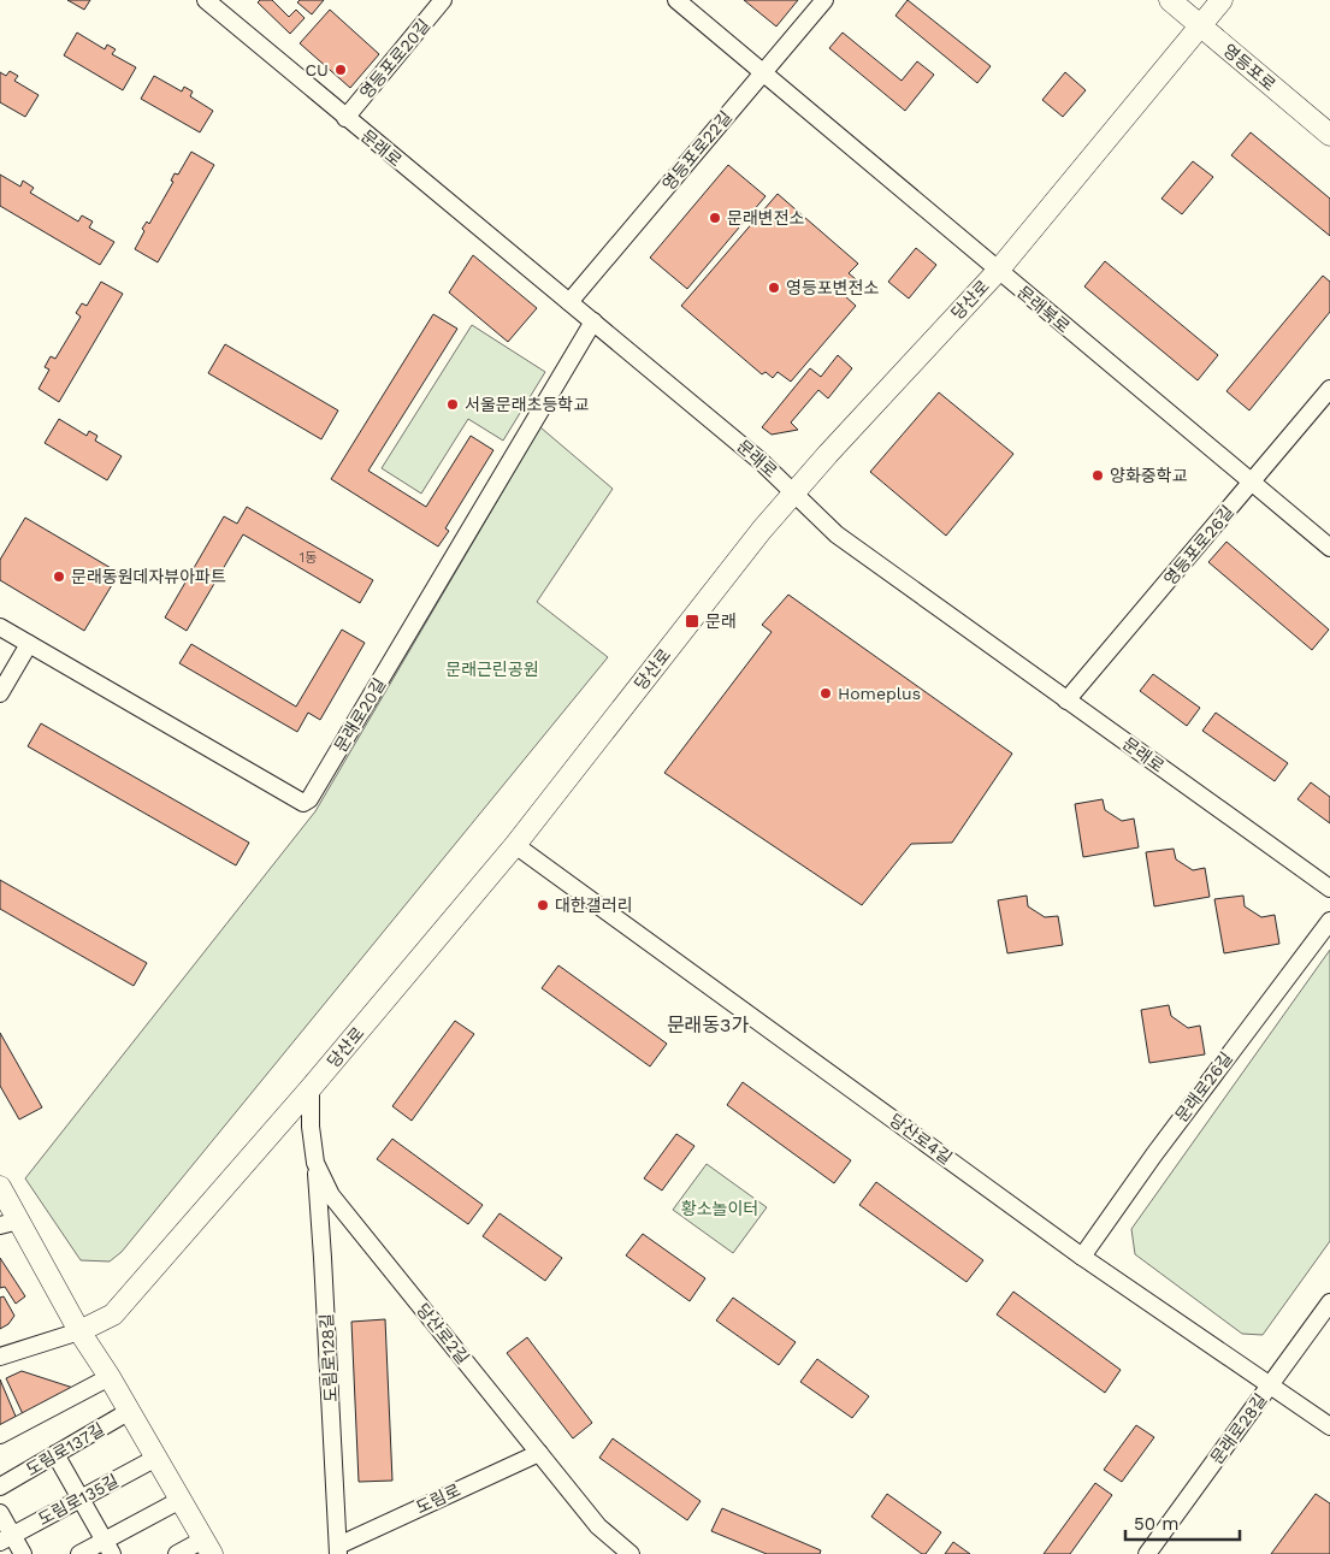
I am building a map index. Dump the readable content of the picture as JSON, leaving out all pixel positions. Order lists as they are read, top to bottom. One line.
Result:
{"streets":{"main road":["영등포로","당산로"],"street":["영등포로20길","문래로","영등포로22길","문래북로","영등포로26길","문래로20길","문래로26길","당산로4길","당산로2길","도림로128길","문래로28길","도림로137길","도림로","도림로135길"]},"crossings":[["영등포로20길","문래로"],["영등포로","당산로"],["문래로","영등포로22길"],["문래로","당산로"],["문래로","영등포로26길"],["문래로","문래로20길"],["영등포로22길","문래북로"],["당산로","문래북로"],["당산로","당산로4길"],["당산로","당산로2길"],["문래북로","영등포로26길"],["문래로26길","당산로4길"],["당산로4길","문래로28길"],["당산로2길","도림로128길"],["당산로2길","도림로"],["도림로128길","도림로"]],"districts":["문래동3가"],"parks":["문래근린공원","황소놀이터"],"places":{"other":["CU","문래변전소","영등포변전소","서울문래초등학교","양화중학교","문래동원데자뷰아파트","Homeplus","대한갤러리"],"transit":["문래"]},"house_numbers":["1동"],"scale_bar":"50 m"}
